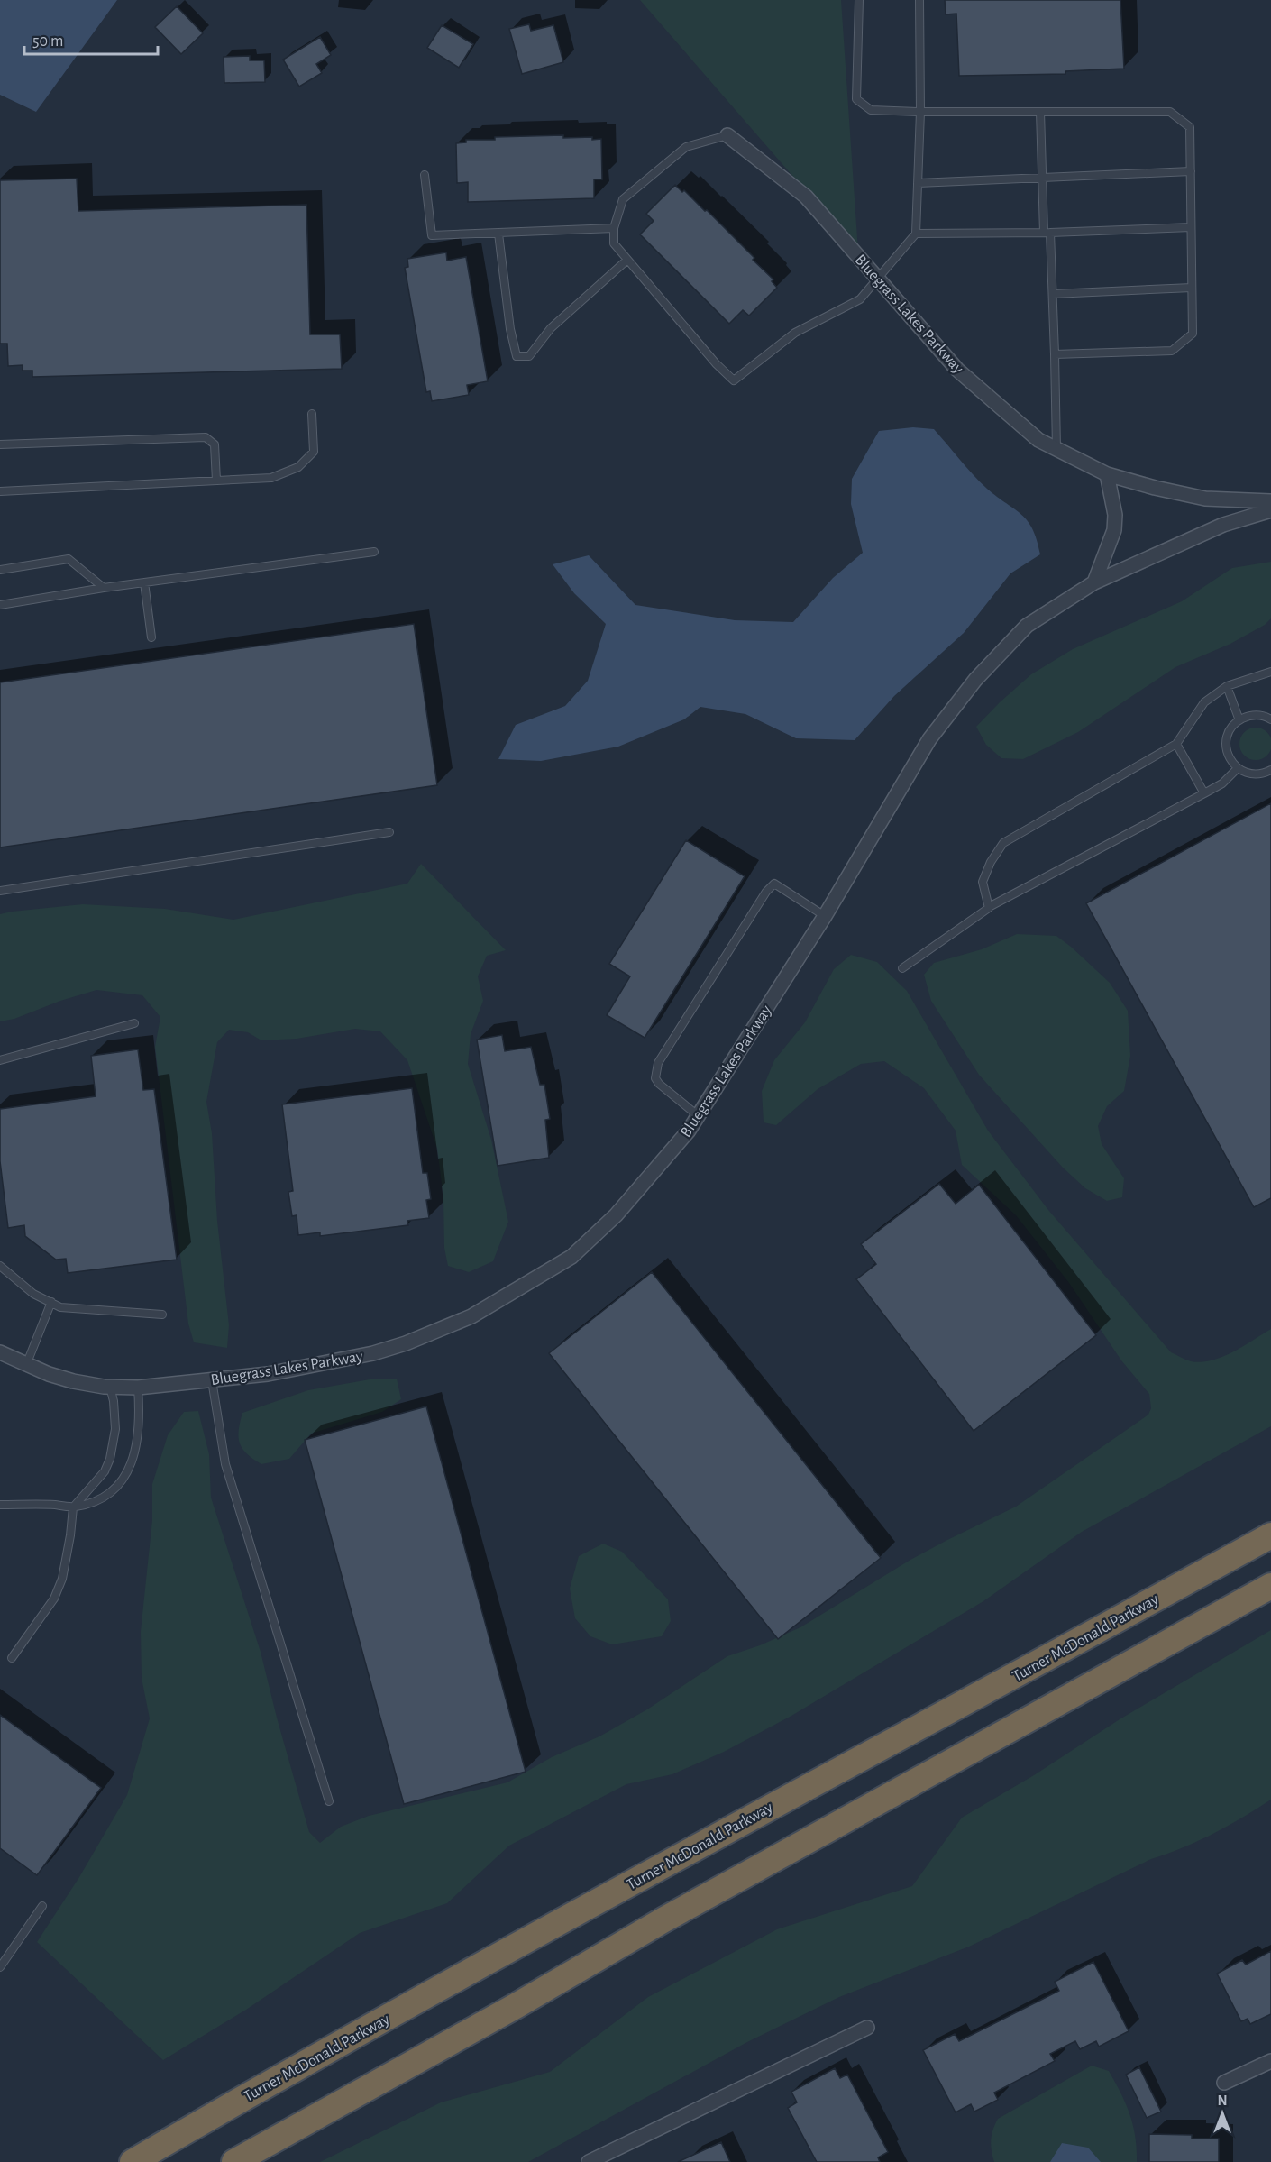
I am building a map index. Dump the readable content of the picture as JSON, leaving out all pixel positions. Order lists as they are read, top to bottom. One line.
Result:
{"streets":{"highway":["Turner McDonald Parkway"],"street":["Bluegrass Lakes Parkway"]},"scale_bar":"50 m","north":"top"}
